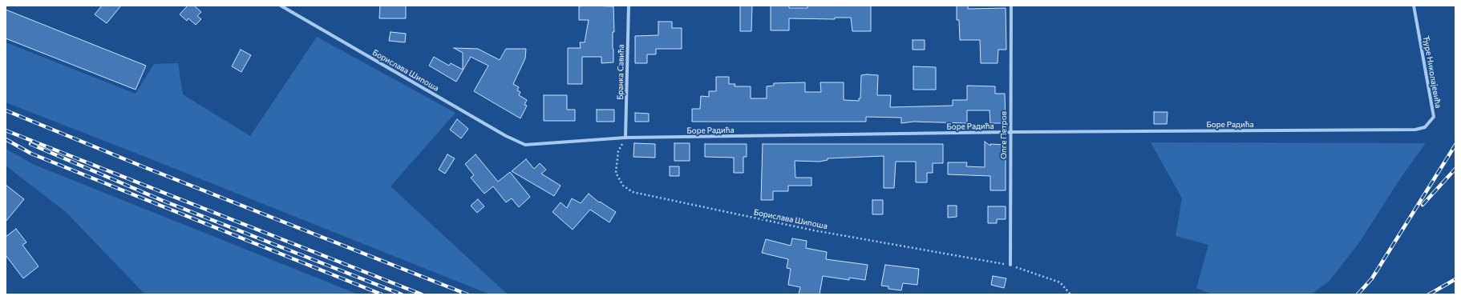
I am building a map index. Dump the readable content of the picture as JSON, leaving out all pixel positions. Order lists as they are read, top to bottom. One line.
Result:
{"streets":{"street":["Борислава Шипоша","Бранка Савића","Ђуре Николајевића","Боре Радића","Олге Петров"]},"crossings":[["Борислава Шипоша","Бранка Савића"],["Борислава Шипоша","Боре Радића"],["Борислава Шипоша","Олге Петров"],["Бранка Савића","Боре Радића"],["Ђуре Николајевића","Боре Радића"],["Боре Радића","Олге Петров"]]}
